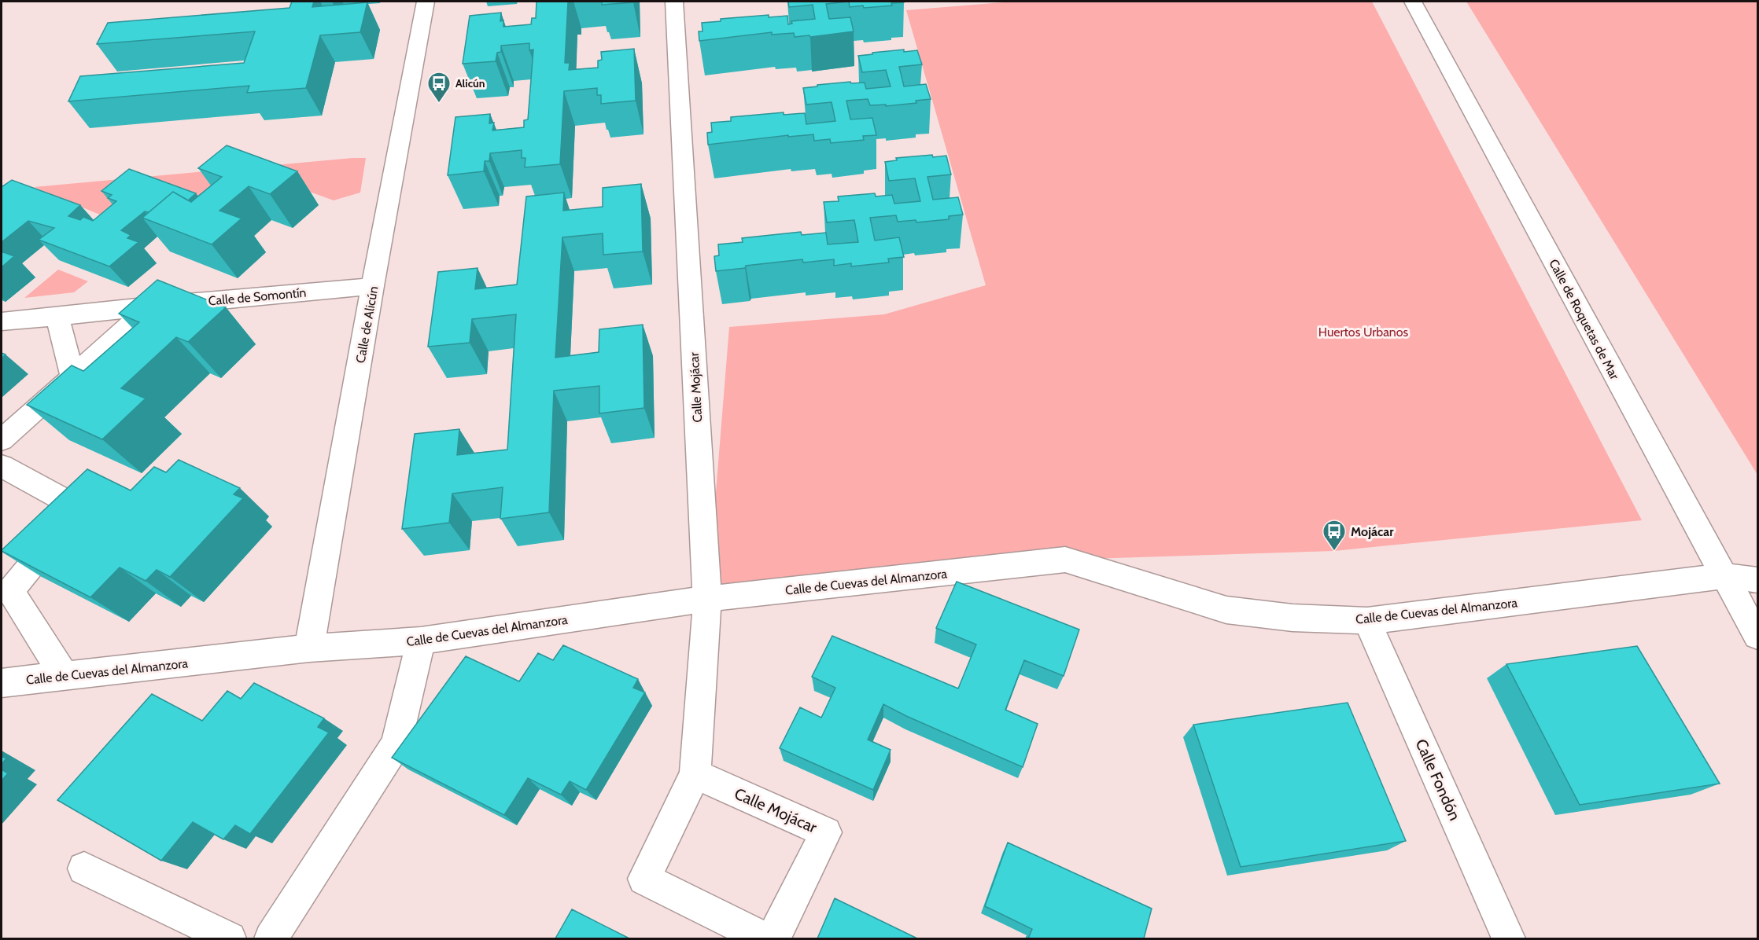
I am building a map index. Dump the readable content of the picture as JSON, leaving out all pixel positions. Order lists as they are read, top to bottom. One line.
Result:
{"streets":{"street":["Calle de Somontín","Calle de Roquetas de Mar","Calle de Alicún","Calle Mojácar","Calle de Cuevas del Almanzora","Calle Fondón"]},"crossings":[["Calle de Somontín","Calle de Alicún"],["Calle de Roquetas de Mar","Calle de Cuevas del Almanzora"],["Calle de Alicún","Calle de Cuevas del Almanzora"],["Calle Mojácar","Calle de Cuevas del Almanzora"],["Calle de Cuevas del Almanzora","Calle Fondón"]],"parks":["Huertos Urbanos"],"places":{"bus stop":["Alicún","Mojácar"]}}
